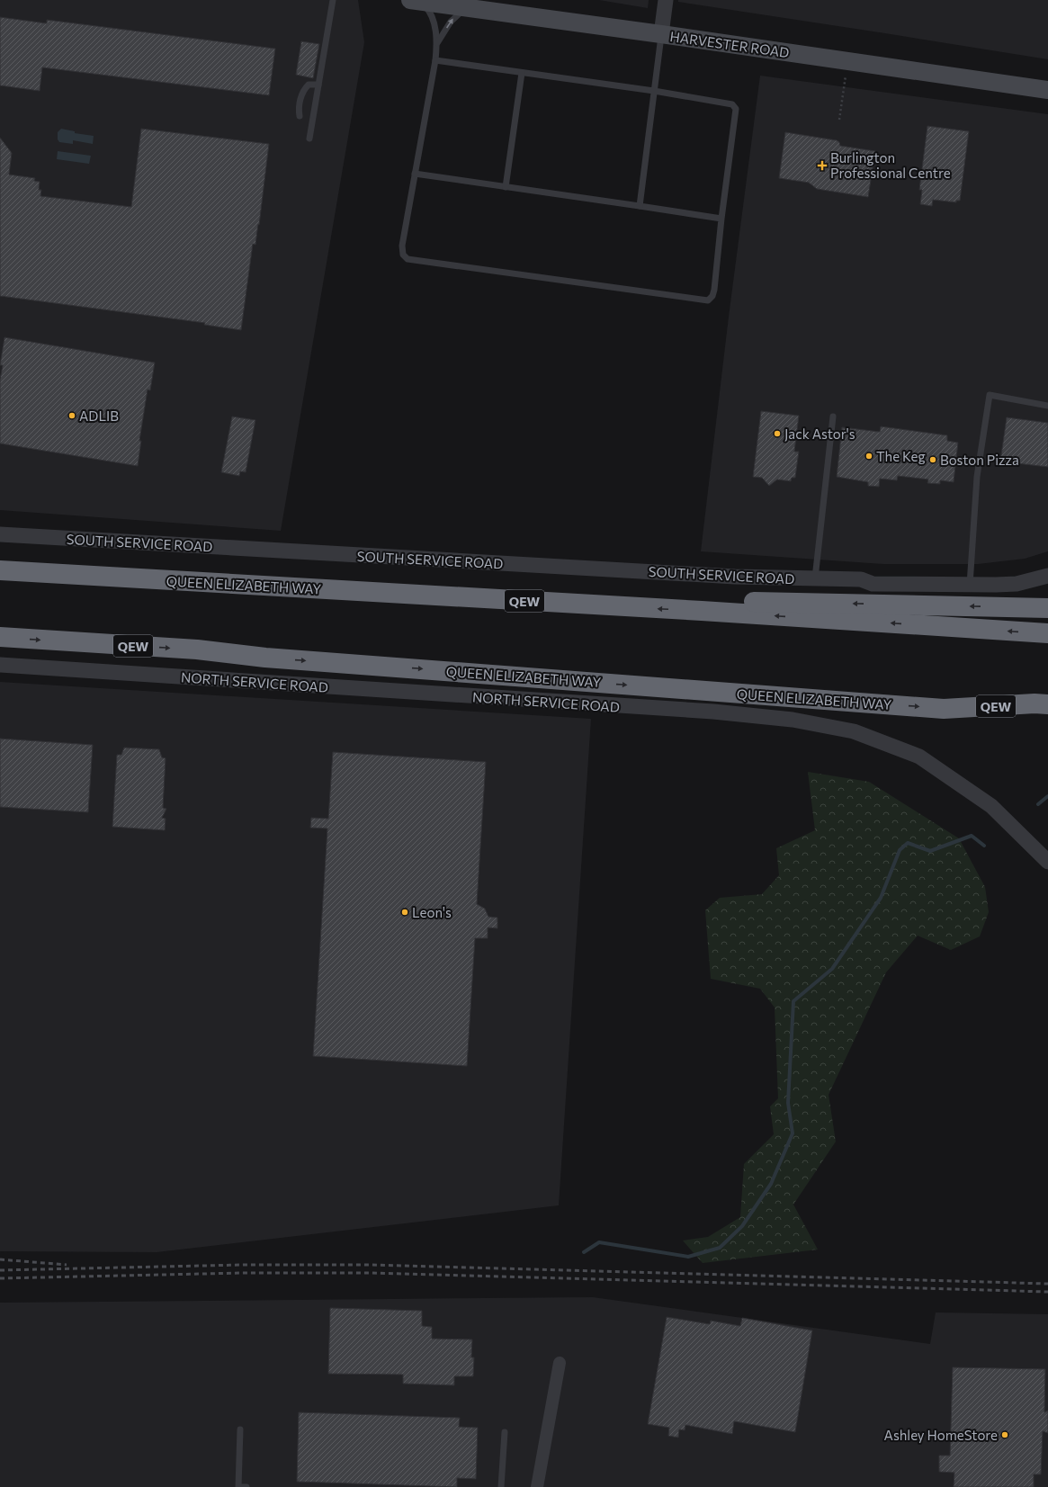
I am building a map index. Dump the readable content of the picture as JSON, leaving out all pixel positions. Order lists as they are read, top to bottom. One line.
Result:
{"streets":{"highway":["QUEEN ELIZABETH WAY","QEW"],"main road":["HARVESTER ROAD"],"street":["SOUTH SERVICE ROAD","NORTH SERVICE ROAD"]},"places":{"health":["Burlington Professional Centre"],"other":["ADLIB","Jack Astor's","The Keg","Boston Pizza","Leon's","Ashley HomeStore"]}}
